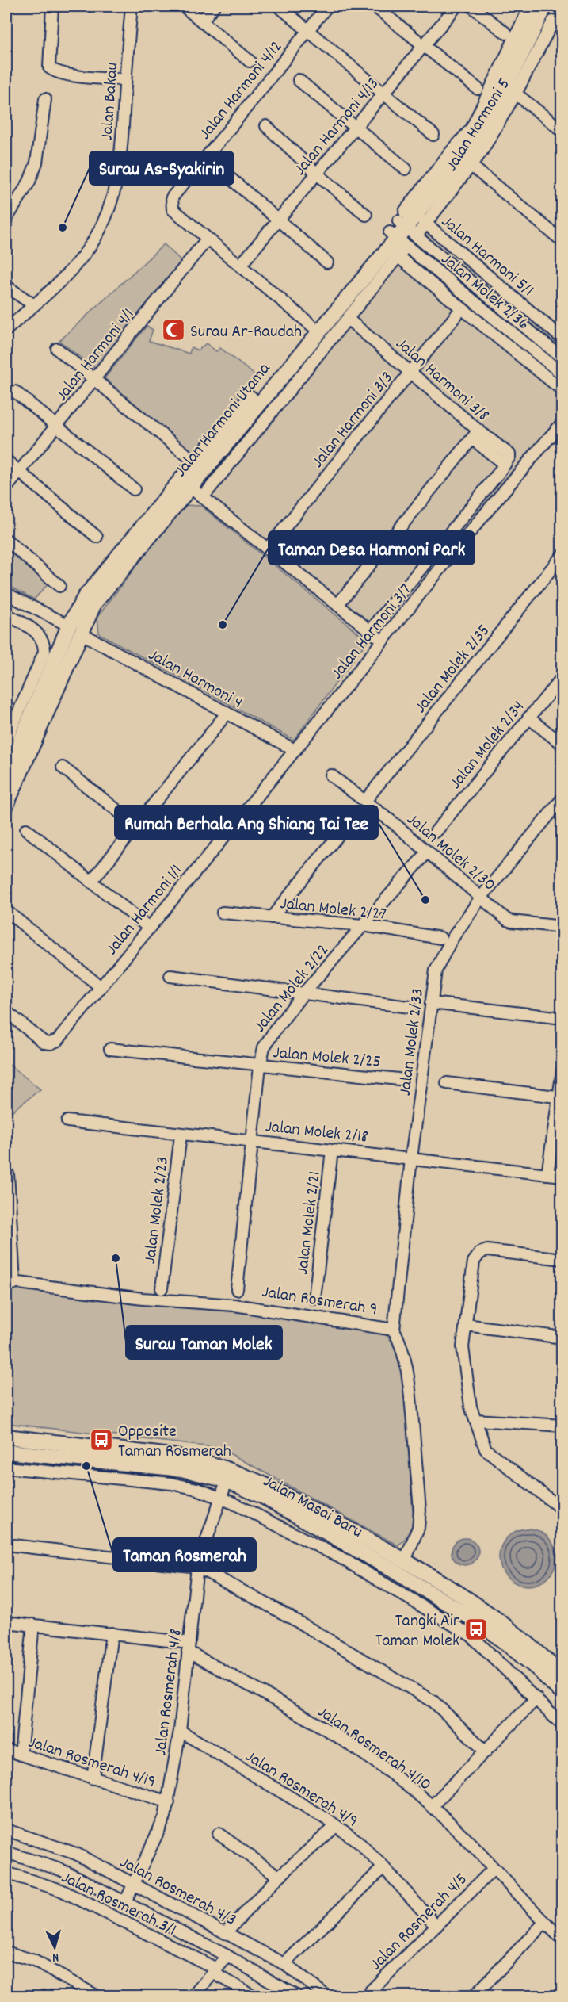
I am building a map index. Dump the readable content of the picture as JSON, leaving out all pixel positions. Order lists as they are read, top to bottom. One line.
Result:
{"streets":{"main road":["Jalan Harmoni Utama","Jalan Masai Baru"],"street":["Jalan Harmoni 4/12","Jalan Bakau","Jalan Harmoni 5","Jalan Harmoni 4/13","Jalan Harmoni 5/1","Jalan Molek 2/36","Jalan Harmoni 4/1","Jalan Harmoni 3/8","Jalan Harmoni 3/3","Jalan Harmoni 3/7","Jalan Molek 2/35","Jalan Harmoni 4","Jalan Molek 2/34","Jalan Molek 2/30","Jalan Molek 2/27","Jalan Harmoni 1/1","Jalan Molek 2/22","Jalan Molek 2/33","Jalan Molek 2/25","Jalan Molek 2/18","Jalan Molek 2/23","Jalan Molek 2/21","Jalan Rosmerah 9","Jalan Rosmerah 4/8","Jalan Rosmerah 4/10","Jalan Rosmerah 4/19","Jalan Rosmerah 4/9","Jalan Rosmerah 4/3","Jalan Rosmerah 3/1","Jalan Rosmerah 4/5"]},"crossings":[["Jalan Harmoni 4/12","Jalan Harmoni 4/13"],["Jalan Harmoni 4/12","Jalan Harmoni 4/1"],["Jalan Harmoni 4/12","Jalan Harmoni Utama"],["Jalan Harmoni 5","Jalan Harmoni 5/1"],["Jalan Harmoni 5","Jalan Harmoni Utama"],["Jalan Harmoni 5/1","Jalan Harmoni Utama"],["Jalan Molek 2/36","Jalan Harmoni Utama"],["Jalan Harmoni 3/8","Jalan Harmoni 3/3"],["Jalan Harmoni Utama","Jalan Harmoni 4"],["Jalan Harmoni 3/7","Jalan Harmoni 4"],["Jalan Harmoni 3/7","Jalan Harmoni 1/1"],["Jalan Molek 2/35","Jalan Molek 2/30"],["Jalan Harmoni 4","Jalan Harmoni 1/1"],["Jalan Molek 2/30","Jalan Molek 2/22"],["Jalan Molek 2/30","Jalan Molek 2/33"],["Jalan Molek 2/27","Jalan Molek 2/22"],["Jalan Molek 2/22","Jalan Molek 2/25"],["Jalan Molek 2/22","Jalan Molek 2/18"],["Jalan Molek 2/33","Jalan Molek 2/18"],["Jalan Molek 2/33","Jalan Rosmerah 9"],["Jalan Molek 2/18","Jalan Molek 2/23"],["Jalan Molek 2/18","Jalan Molek 2/21"],["Jalan Rosmerah 9","Jalan Masai Baru"],["Jalan Masai Baru","Jalan Rosmerah 4/8"],["Jalan Rosmerah 4/8","Jalan Rosmerah 4/10"],["Jalan Rosmerah 4/8","Jalan Rosmerah 4/19"],["Jalan Rosmerah 4/8","Jalan Rosmerah 4/9"],["Jalan Rosmerah 4/8","Jalan Rosmerah 4/3"],["Jalan Rosmerah 4/10","Jalan Rosmerah 4/5"],["Jalan Rosmerah 4/9","Jalan Rosmerah 4/5"]],"places":{"other":["Surau As-Syakirin","Taman Desa Harmoni Park","Rumah Berhala Ang Shiang Tai Tee","Surau Taman Molek","Taman Rosmerah"],"mosque":["Surau Ar-Raudah"],"bus stop":["Opposite Taman Rosmerah","Tangki Air Taman Molek"]},"north":"bottom"}
